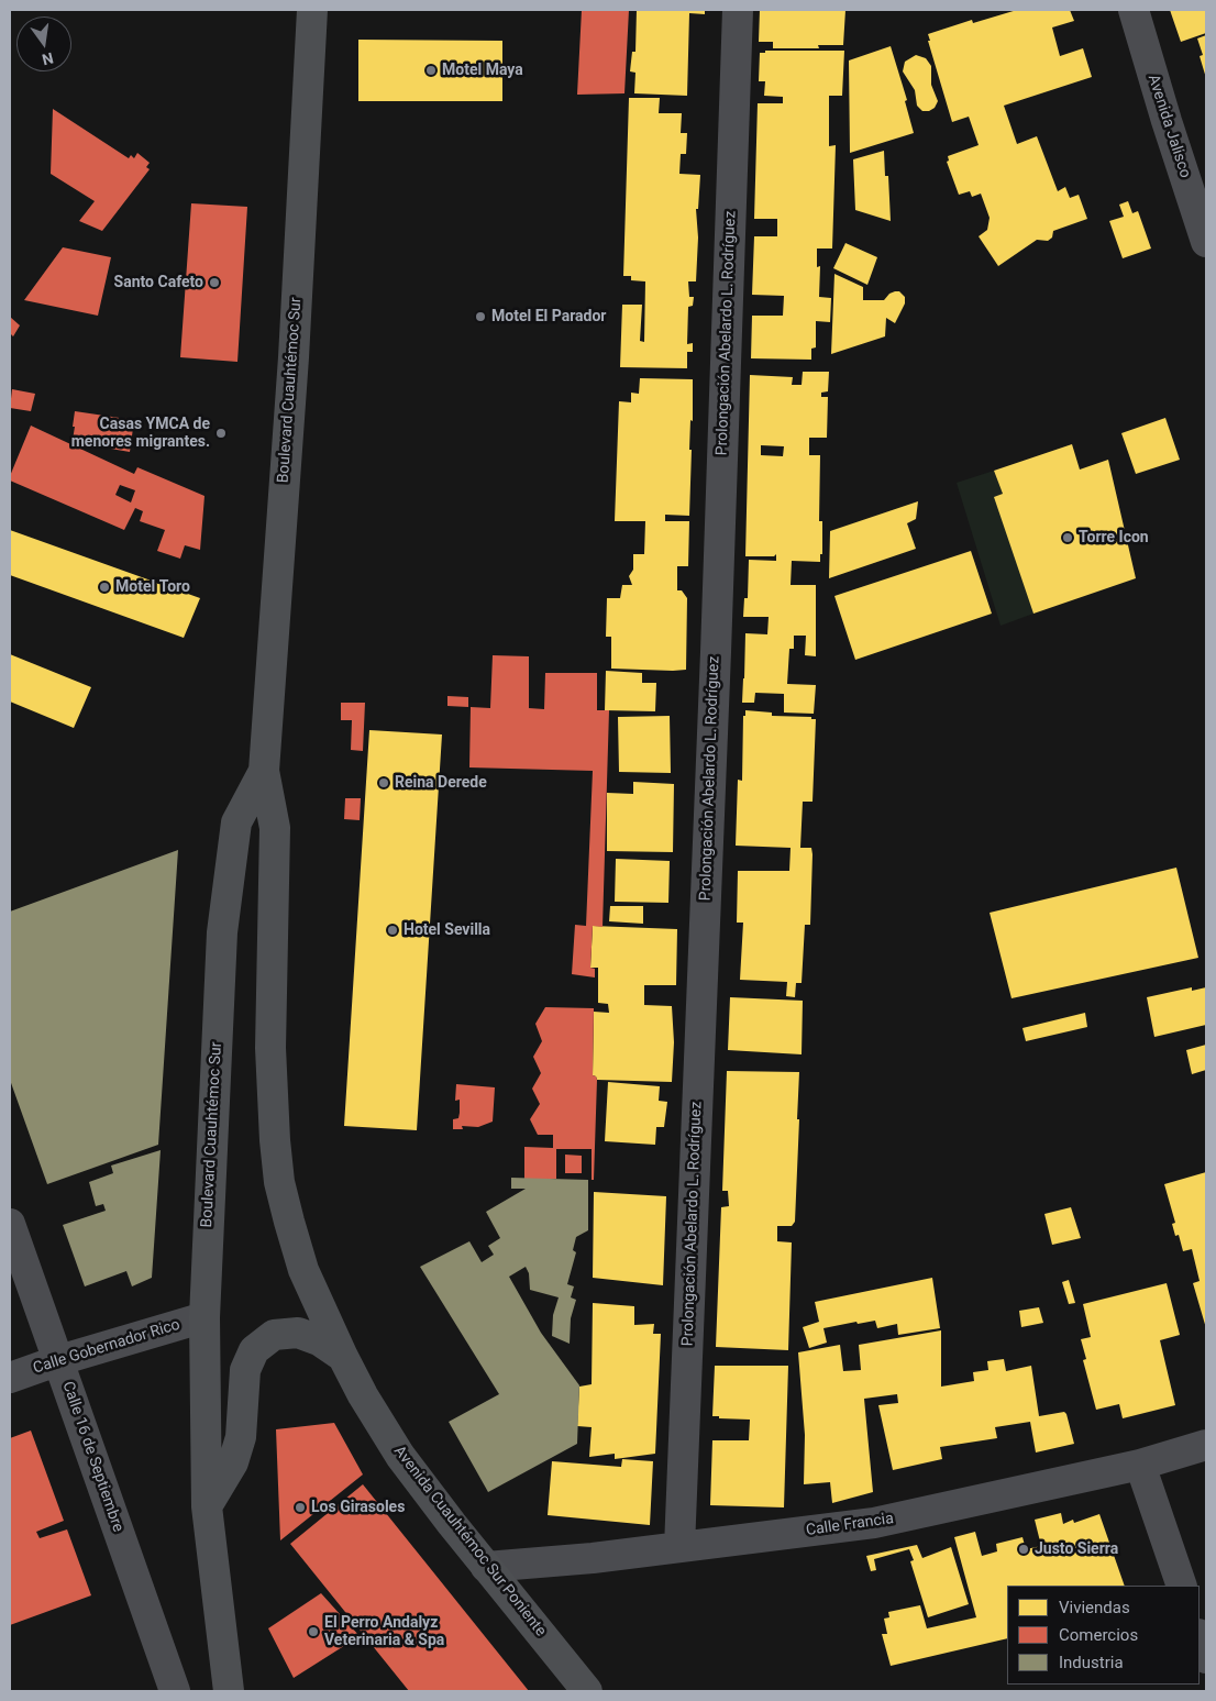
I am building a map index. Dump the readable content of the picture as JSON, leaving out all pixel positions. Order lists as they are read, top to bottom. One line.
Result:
{"streets":{"main road":["Boulevard Cuauhtémoc Sur","Avenida Cuauhtémoc Sur Poniente"],"street":["Avenida Jalisco","Prolongación Abelardo L. Rodríguez","Calle Gobernador Rico","Calle 16 de Septiembre","Calle Francia"]},"crossings":[["Prolongación Abelardo L. Rodríguez","Calle Francia"],["Boulevard Cuauhtémoc Sur","Calle Gobernador Rico"],["Boulevard Cuauhtémoc Sur","Avenida Cuauhtémoc Sur Poniente"],["Calle Gobernador Rico","Calle 16 de Septiembre"],["Calle Francia","Avenida Cuauhtémoc Sur Poniente"]],"places":["Motel Maya","Santo Cafeto","Motel El Parador","Casas YMCA de menores migrantes.","Torre Icon","Motel Toro","Reina Derede","Hotel Sevilla","Los Girasoles","Justo Sierra","El Perro Andalyz Veterinaria & Spa"],"legend":["Viviendas","Comercios","Industria"],"north":"bottom"}
